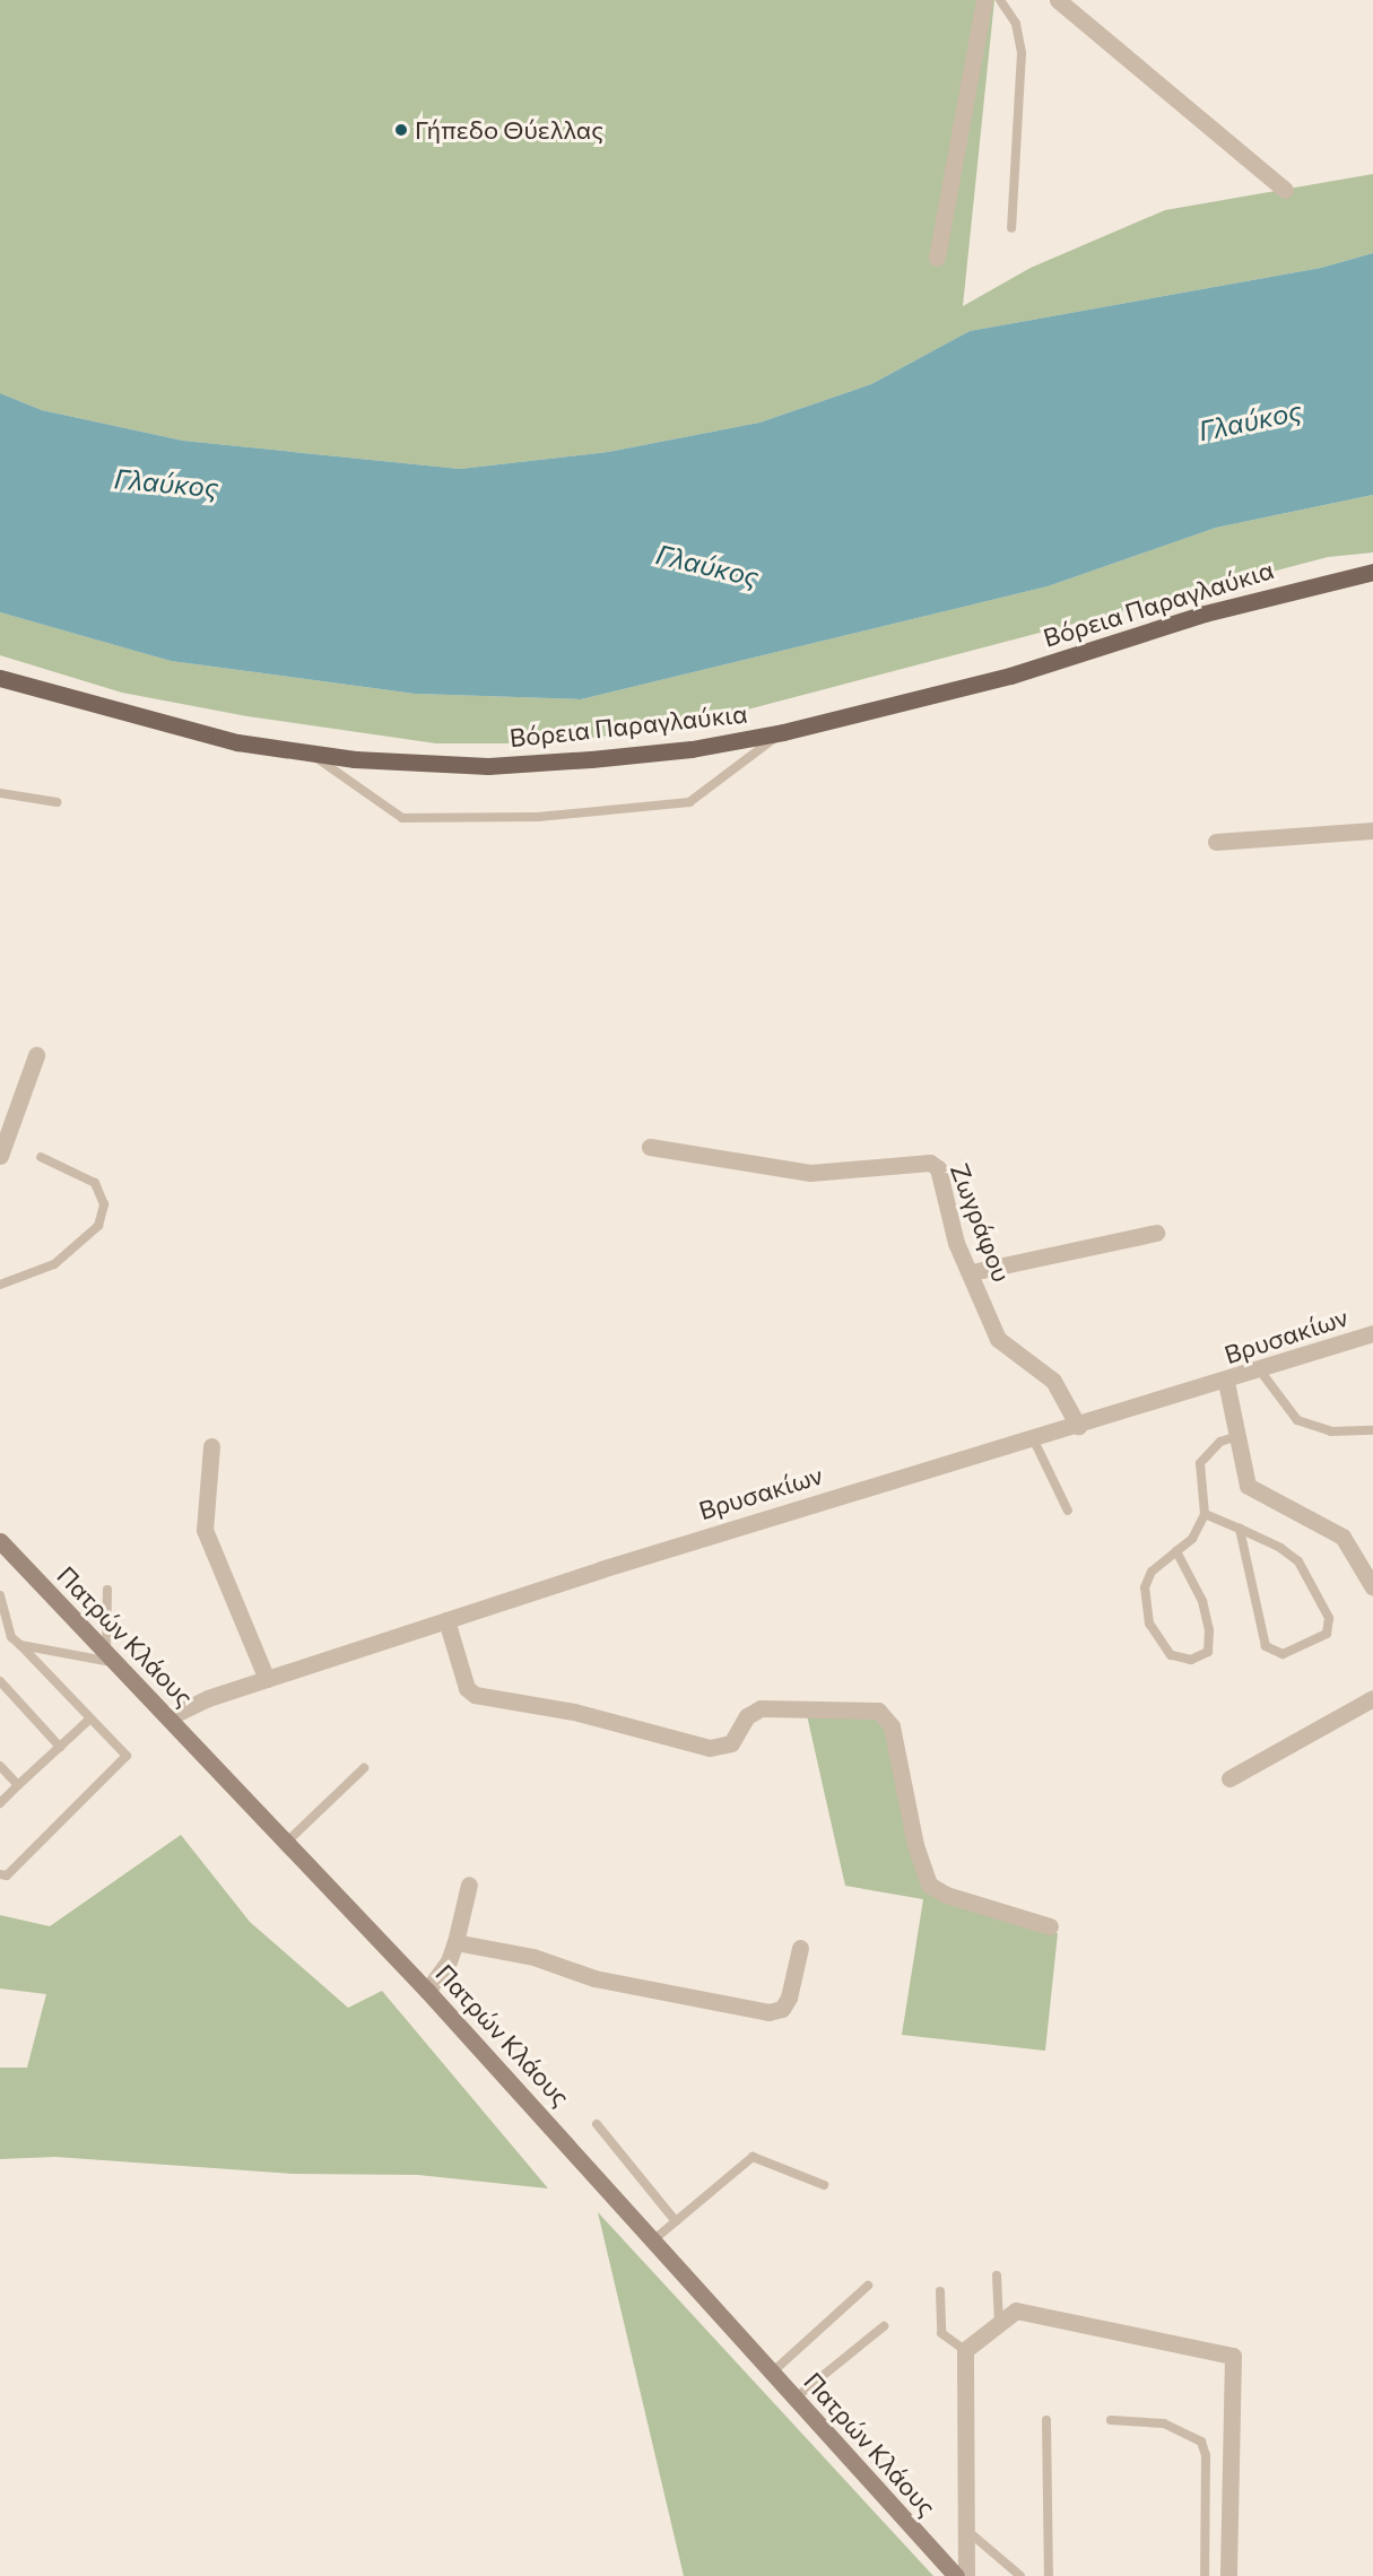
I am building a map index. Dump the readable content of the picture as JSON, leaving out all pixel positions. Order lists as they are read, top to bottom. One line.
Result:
{"streets":{"main road":["Βόρεια Παραγλαύκια","Πατρών Κλάους"],"street":["Ζωγράφου","Βρυσακίων"]},"crossings":[["Ζωγράφου","Βρυσακίων"],["Βρυσακίων","Πατρών Κλάους"]],"water":["Γλαύκος"],"places":["Γήπεδο Θύελλας"]}
